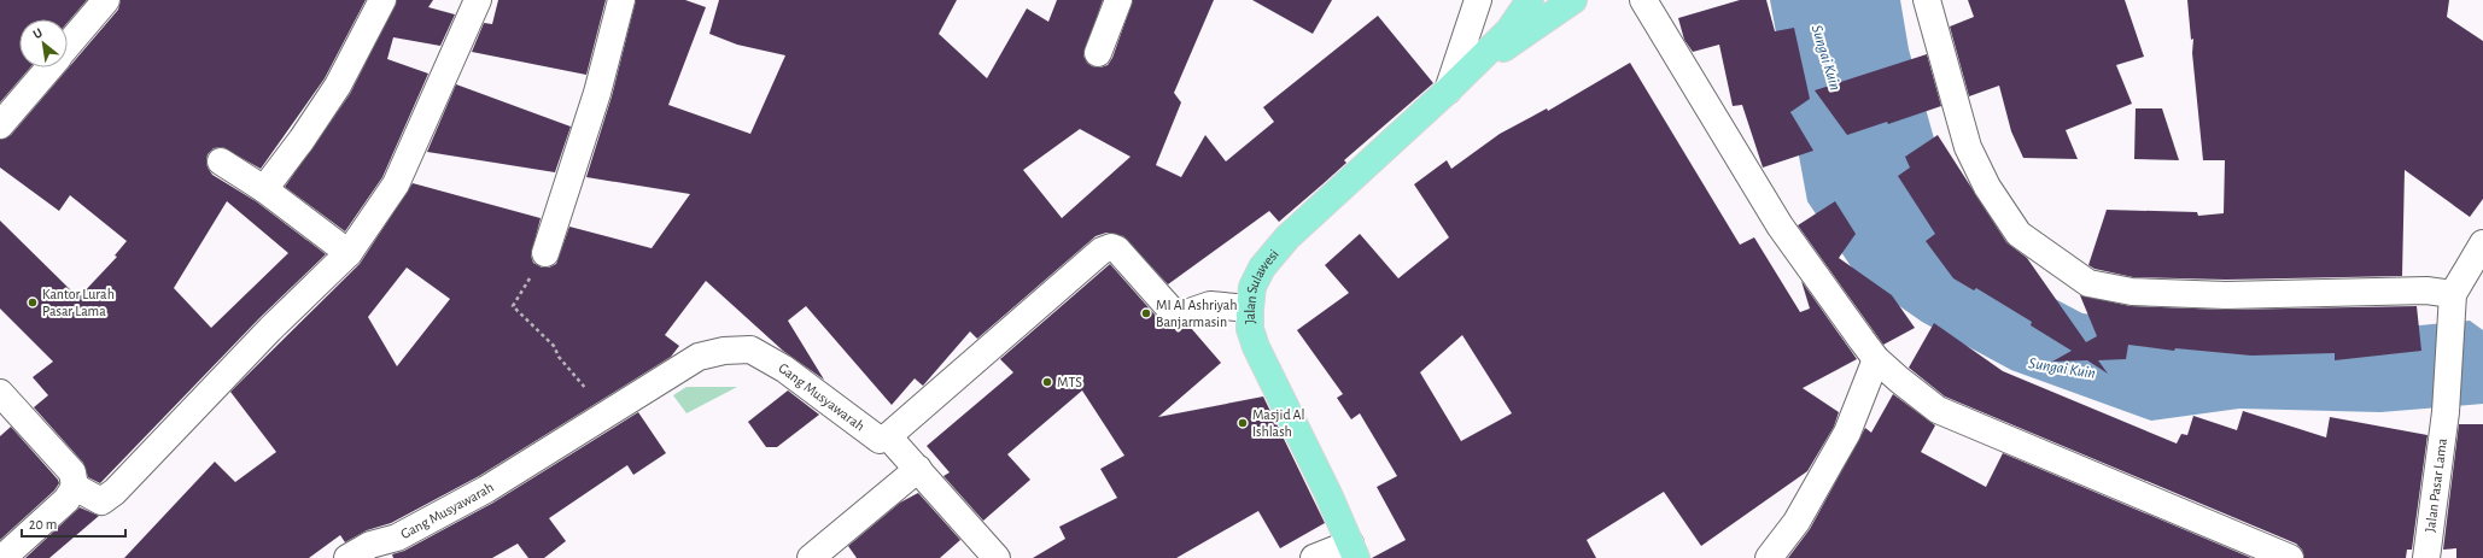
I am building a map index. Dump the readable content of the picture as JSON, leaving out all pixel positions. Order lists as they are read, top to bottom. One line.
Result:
{"streets":{"main road":["Jalan Sulawesi"],"street":["Gang Musyawarah","Jalan Pasar Lama"]},"water":["Sungai Kuin"],"places":["Kantor Lurah Pasar Lama","MI Al Ashriyah Banjarmasin","MTS","Masjid Al Ishlash"],"scale_bar":"20 m","north":"top left"}
